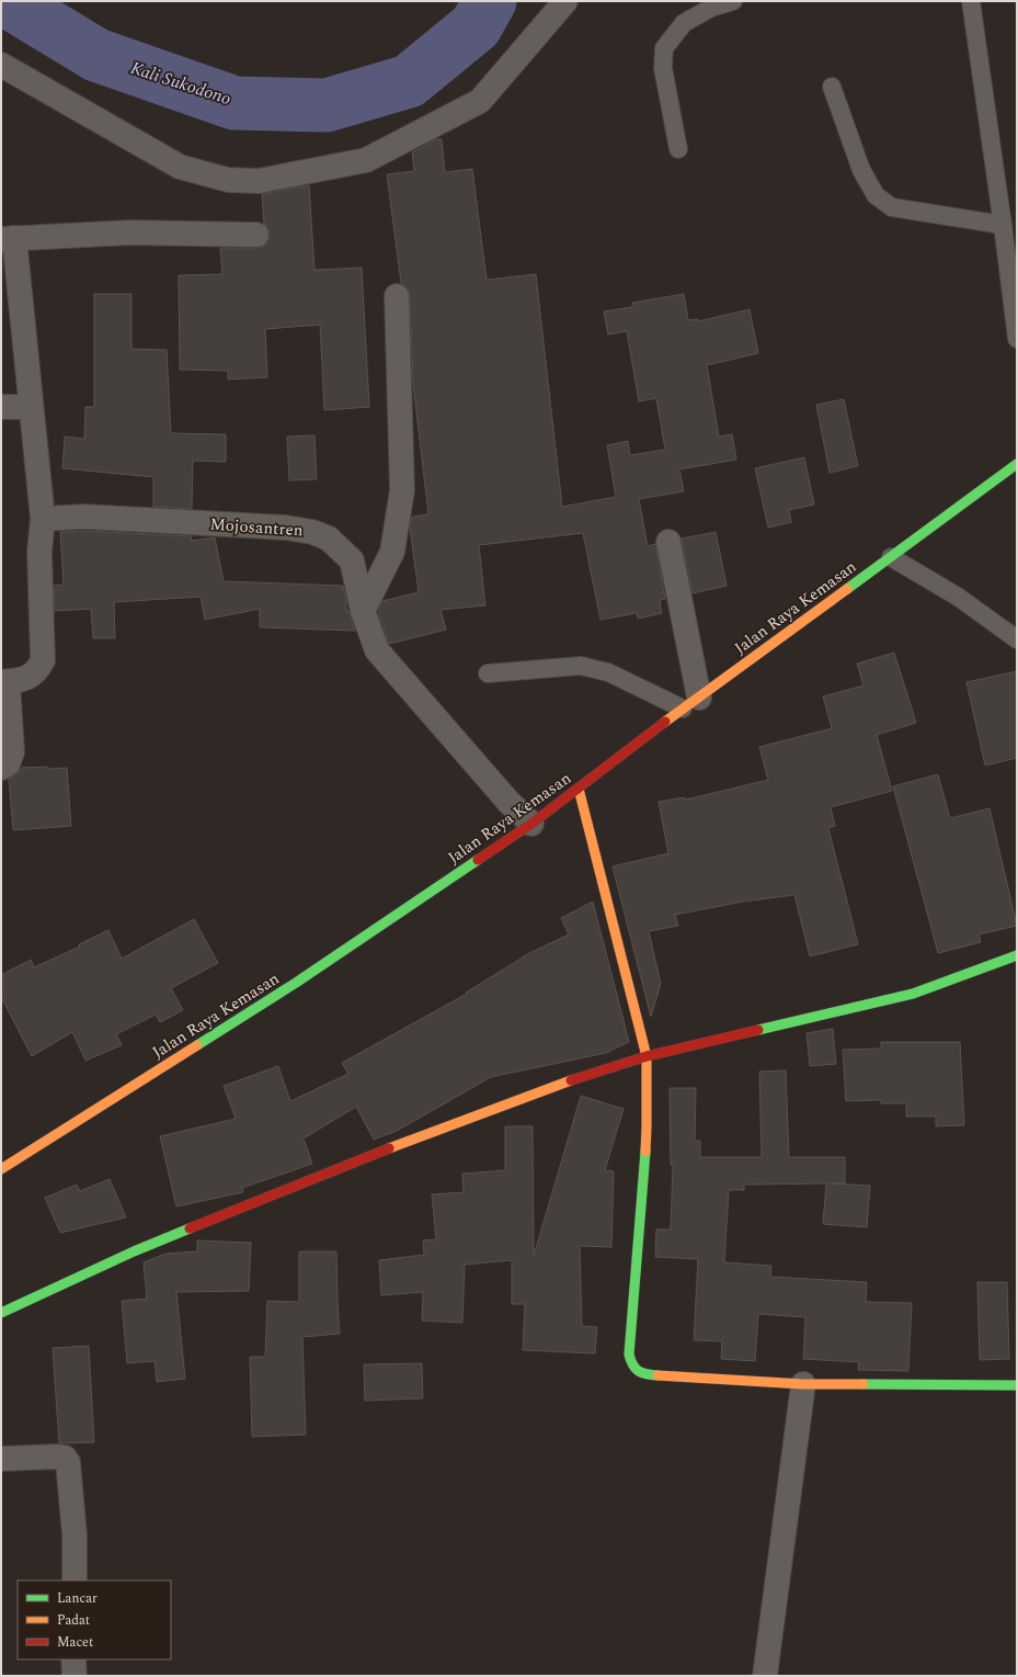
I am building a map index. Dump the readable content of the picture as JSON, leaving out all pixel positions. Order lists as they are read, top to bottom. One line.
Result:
{"streets":{"street":["Mojosantren","Jalan Raya Kemasan"]},"crossings":[["Mojosantren","Jalan Raya Kemasan"]],"water":["Kali Sukodono"],"legend":["Lancar","Padat","Macet"]}
